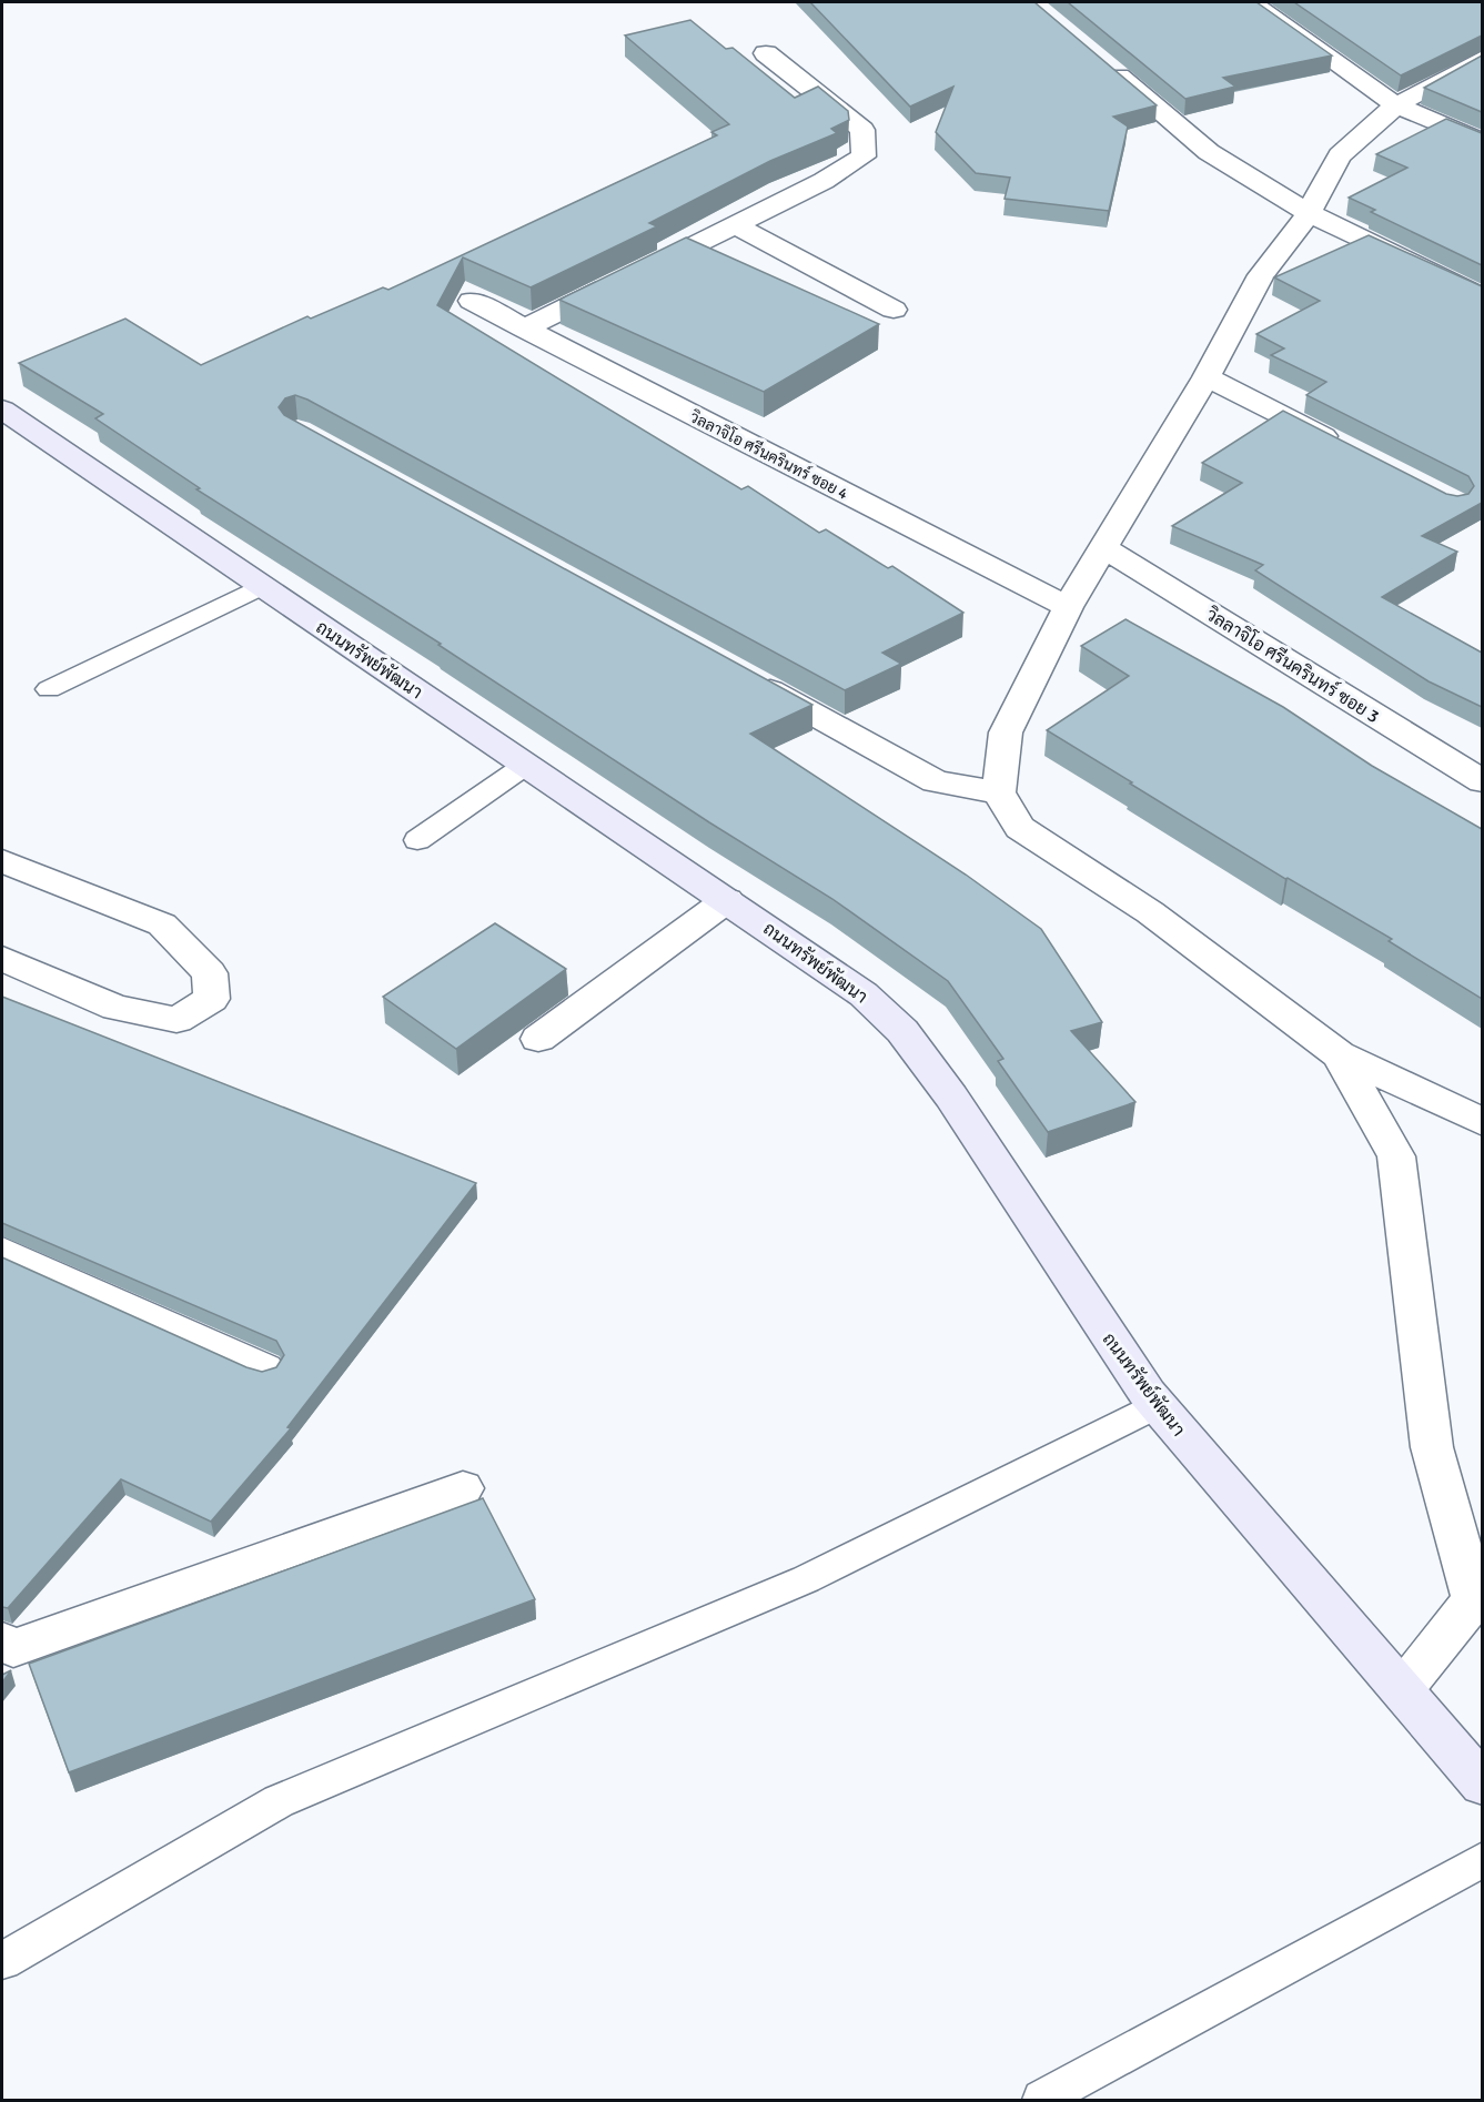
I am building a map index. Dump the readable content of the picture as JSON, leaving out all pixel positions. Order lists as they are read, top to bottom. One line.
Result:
{"streets":{"street":["วิลลาจิโอ ศรีนครินทร์ ซอย 4","ถนนทรัพย์พัฒนา","วิลลาจิโอ ศรีนครินทร์ ซอย 3"]}}
